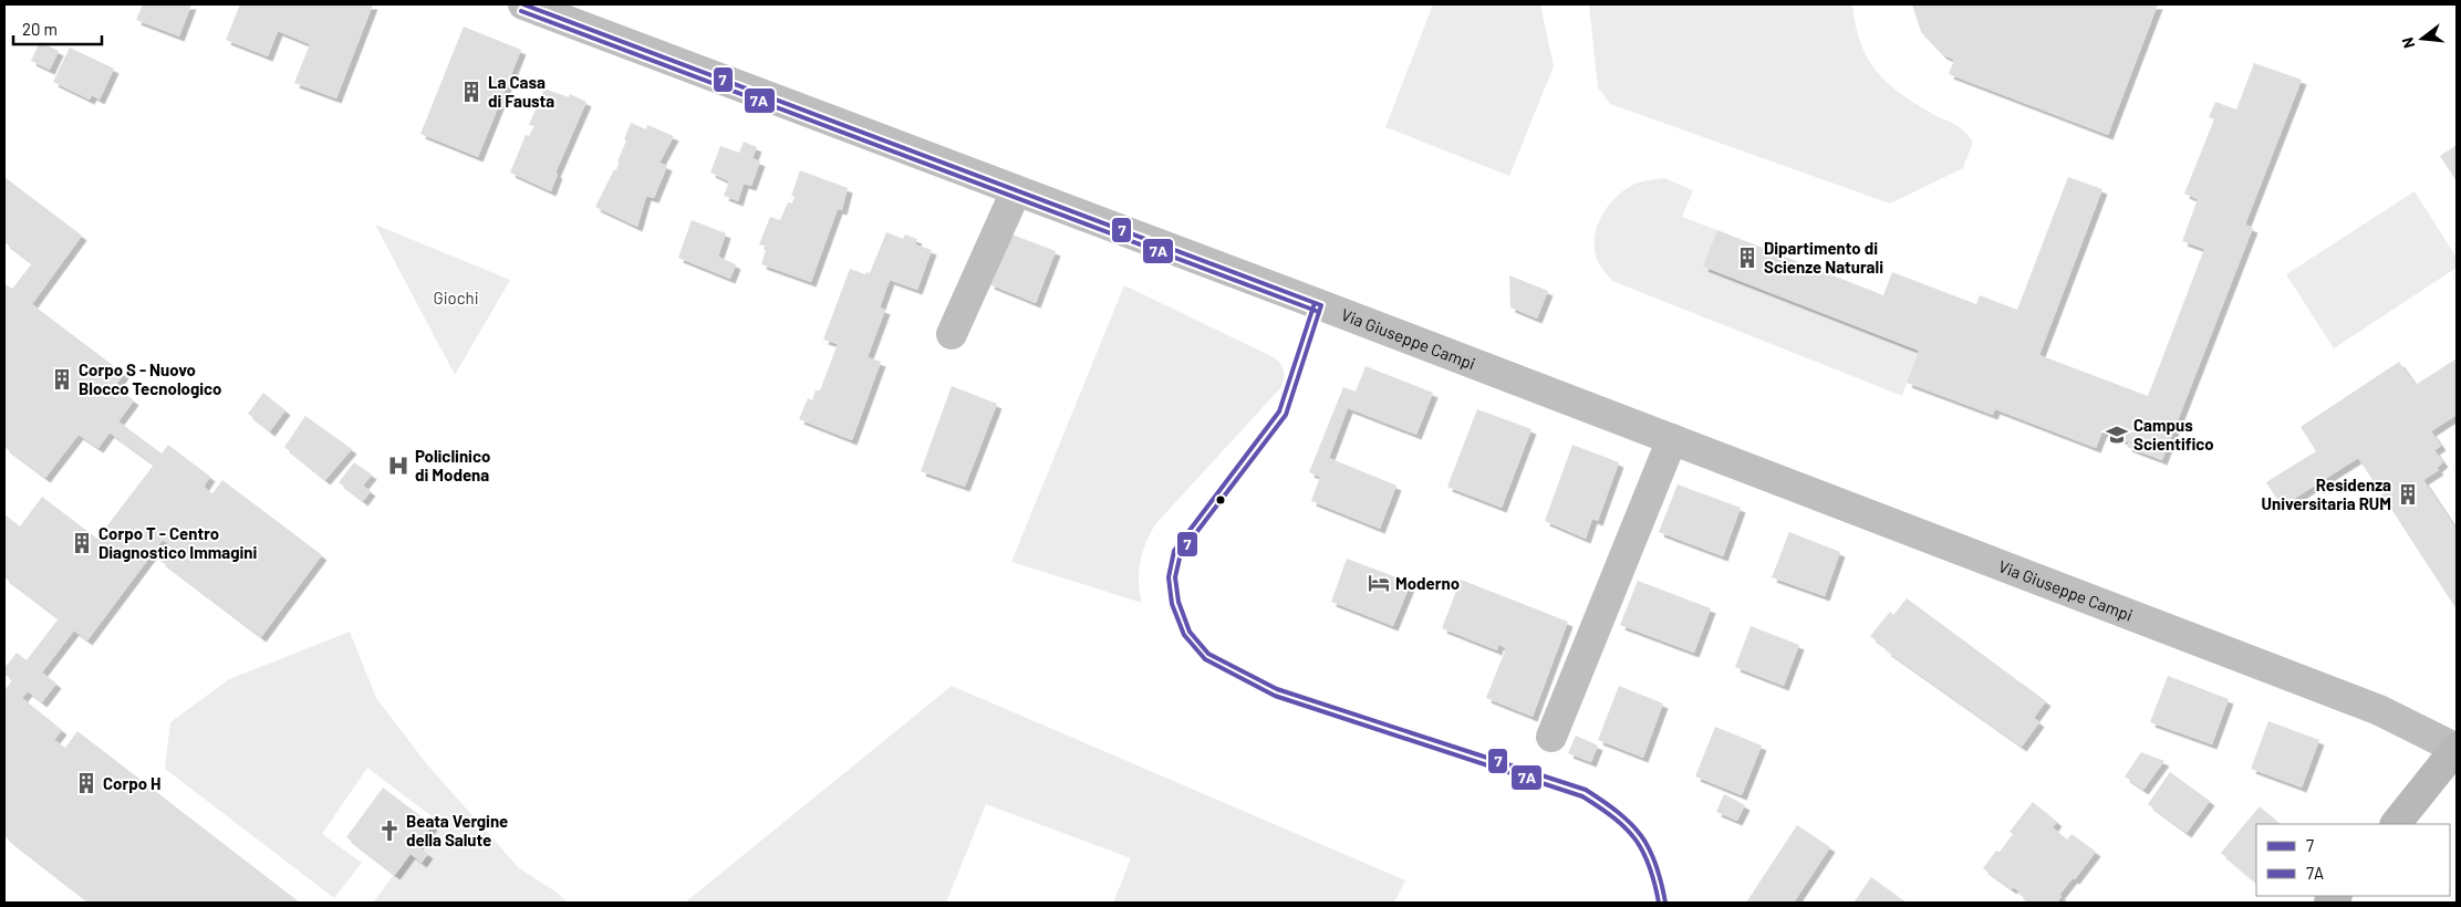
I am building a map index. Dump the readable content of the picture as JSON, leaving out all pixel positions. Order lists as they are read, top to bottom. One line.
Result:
{"streets":{"street":["Via Giuseppe Campi"]},"parks":["Giochi"],"places":{"building":["La Casa di Fausta","Dipartimento di Scienze Naturali","Corpo S - Nuovo Blocco Tecnologico","Residenza Universitaria RUM","Corpo T - Centro Diagnostico Immagini","Corpo H"],"school or university":["Campus Scientifico"],"hospital":["Policlinico di Modena"],"hotel":["Moderno"],"church":["Beata Vergine della Salute"]},"lines":["transit line 7","transit line 7A"],"legend":["7","7A"],"scale_bar":"20 m","north":"left"}
